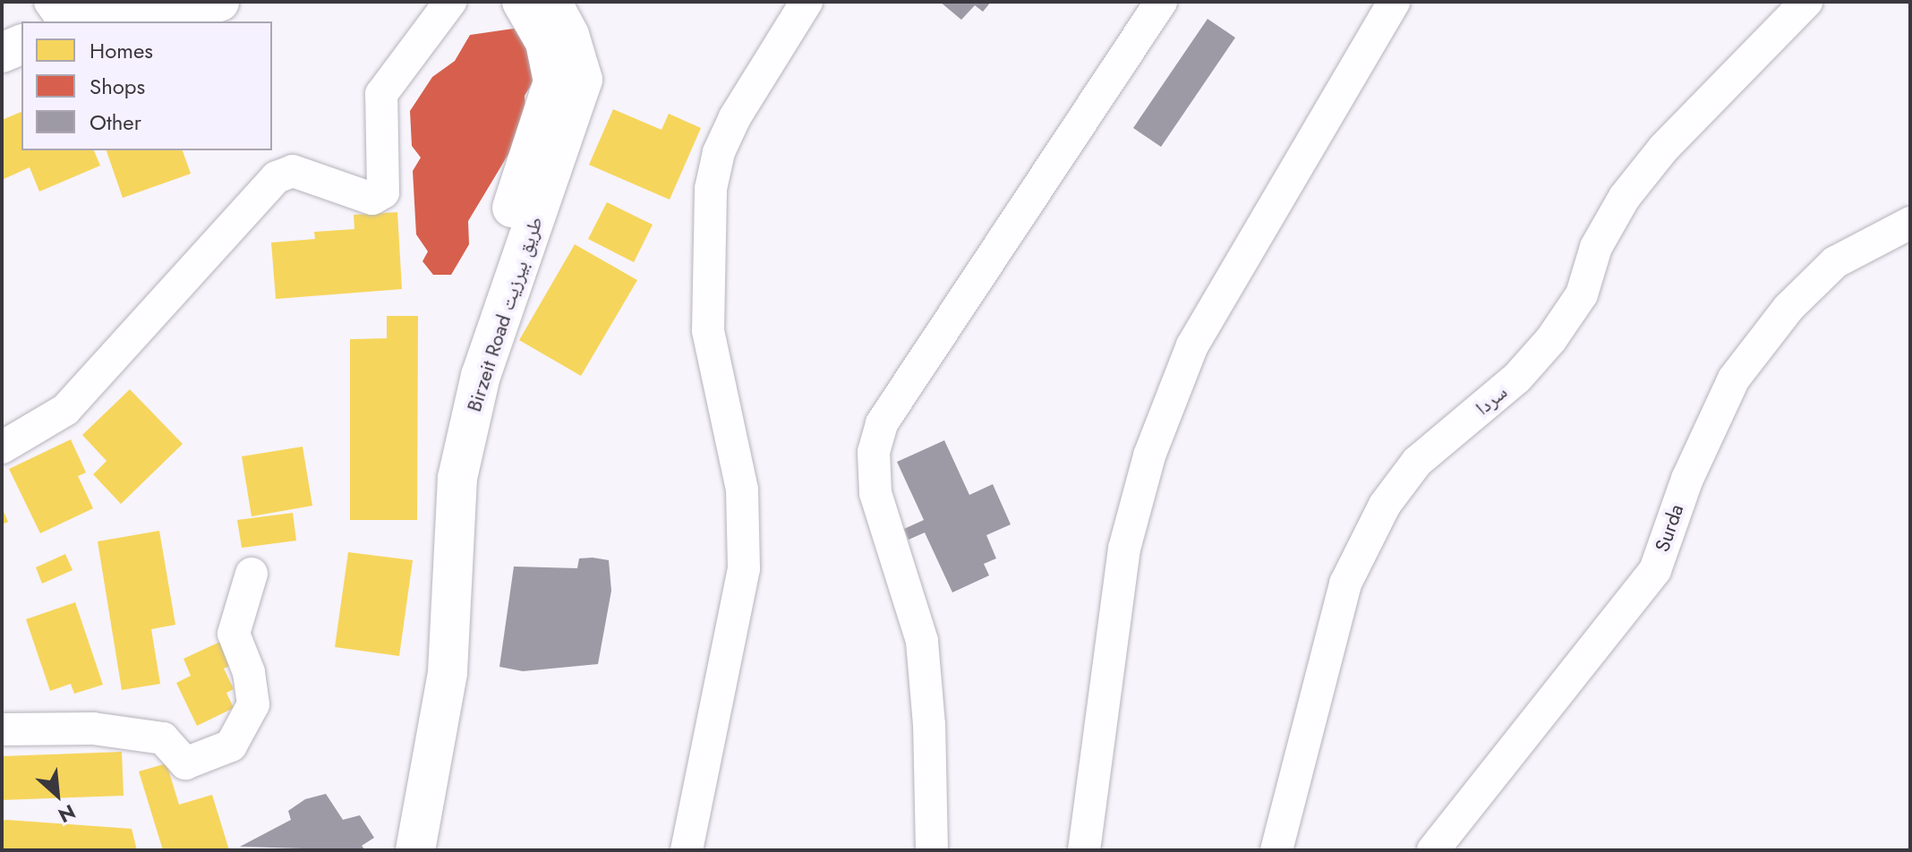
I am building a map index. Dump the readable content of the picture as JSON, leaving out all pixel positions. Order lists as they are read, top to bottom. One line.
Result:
{"streets":{"main road":["Birzeit Road طريق بيرزيت"],"street":["سردا","Surda"]},"legend":["Homes","Shops","Other"],"north":"bottom right"}
